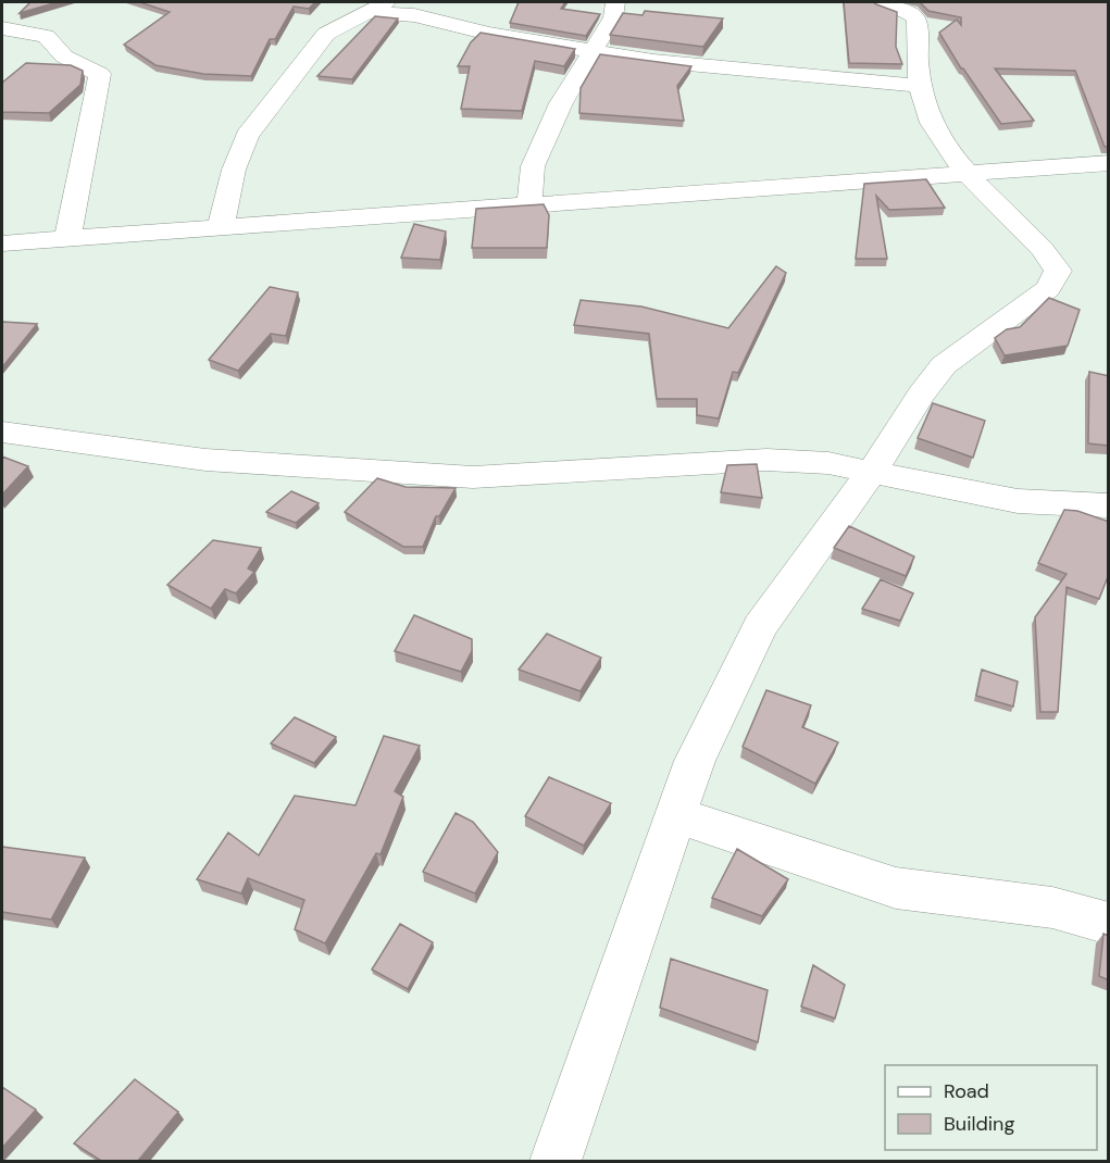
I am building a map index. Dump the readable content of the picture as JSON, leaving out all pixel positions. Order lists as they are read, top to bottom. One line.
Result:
{"legend":["Road","Building"]}
